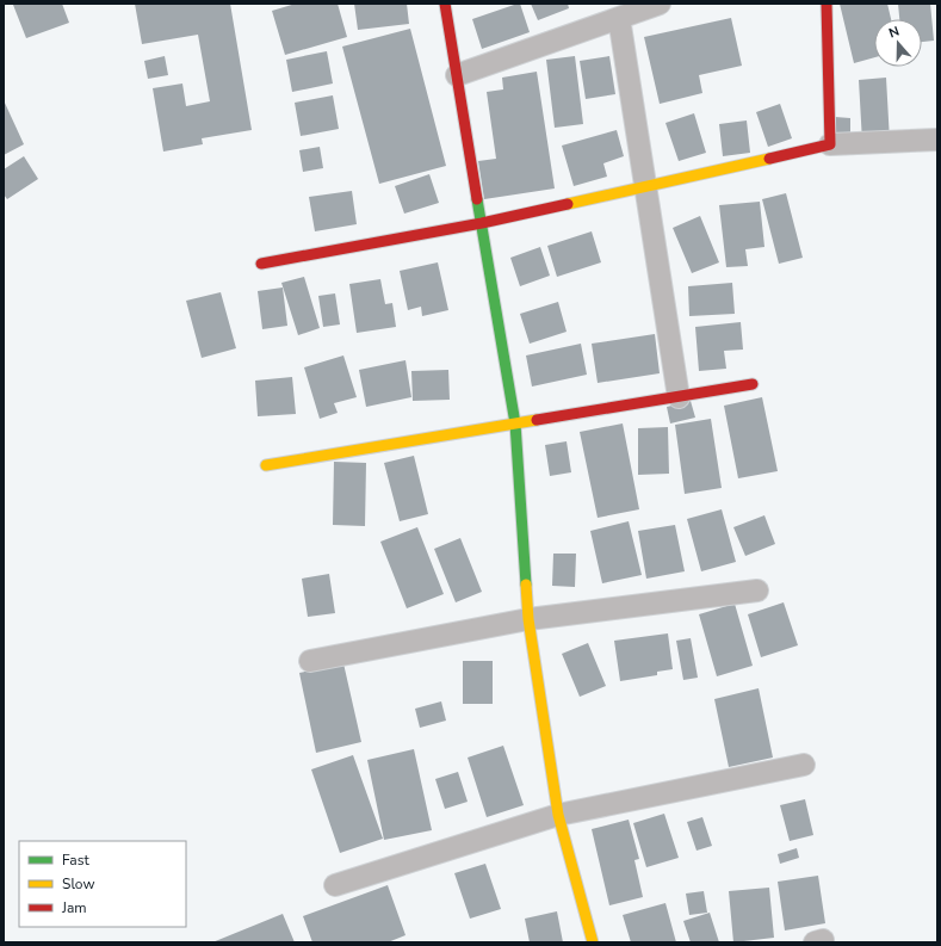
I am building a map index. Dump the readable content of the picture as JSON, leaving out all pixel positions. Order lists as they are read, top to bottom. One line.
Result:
{"legend":["Fast","Slow","Jam"],"north":"top"}
